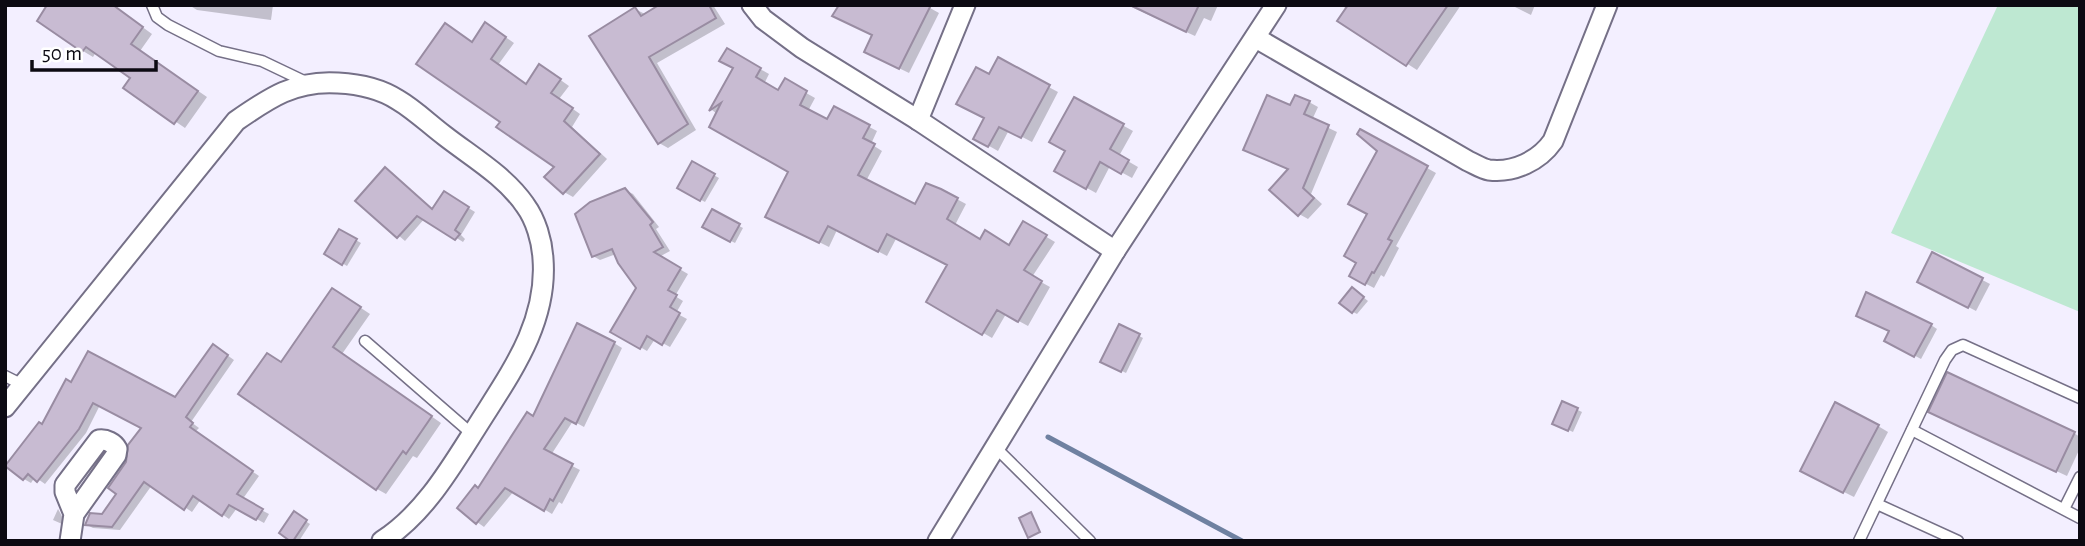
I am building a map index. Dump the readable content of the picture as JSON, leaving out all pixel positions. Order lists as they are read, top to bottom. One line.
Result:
{"scale_bar":"50 m"}
